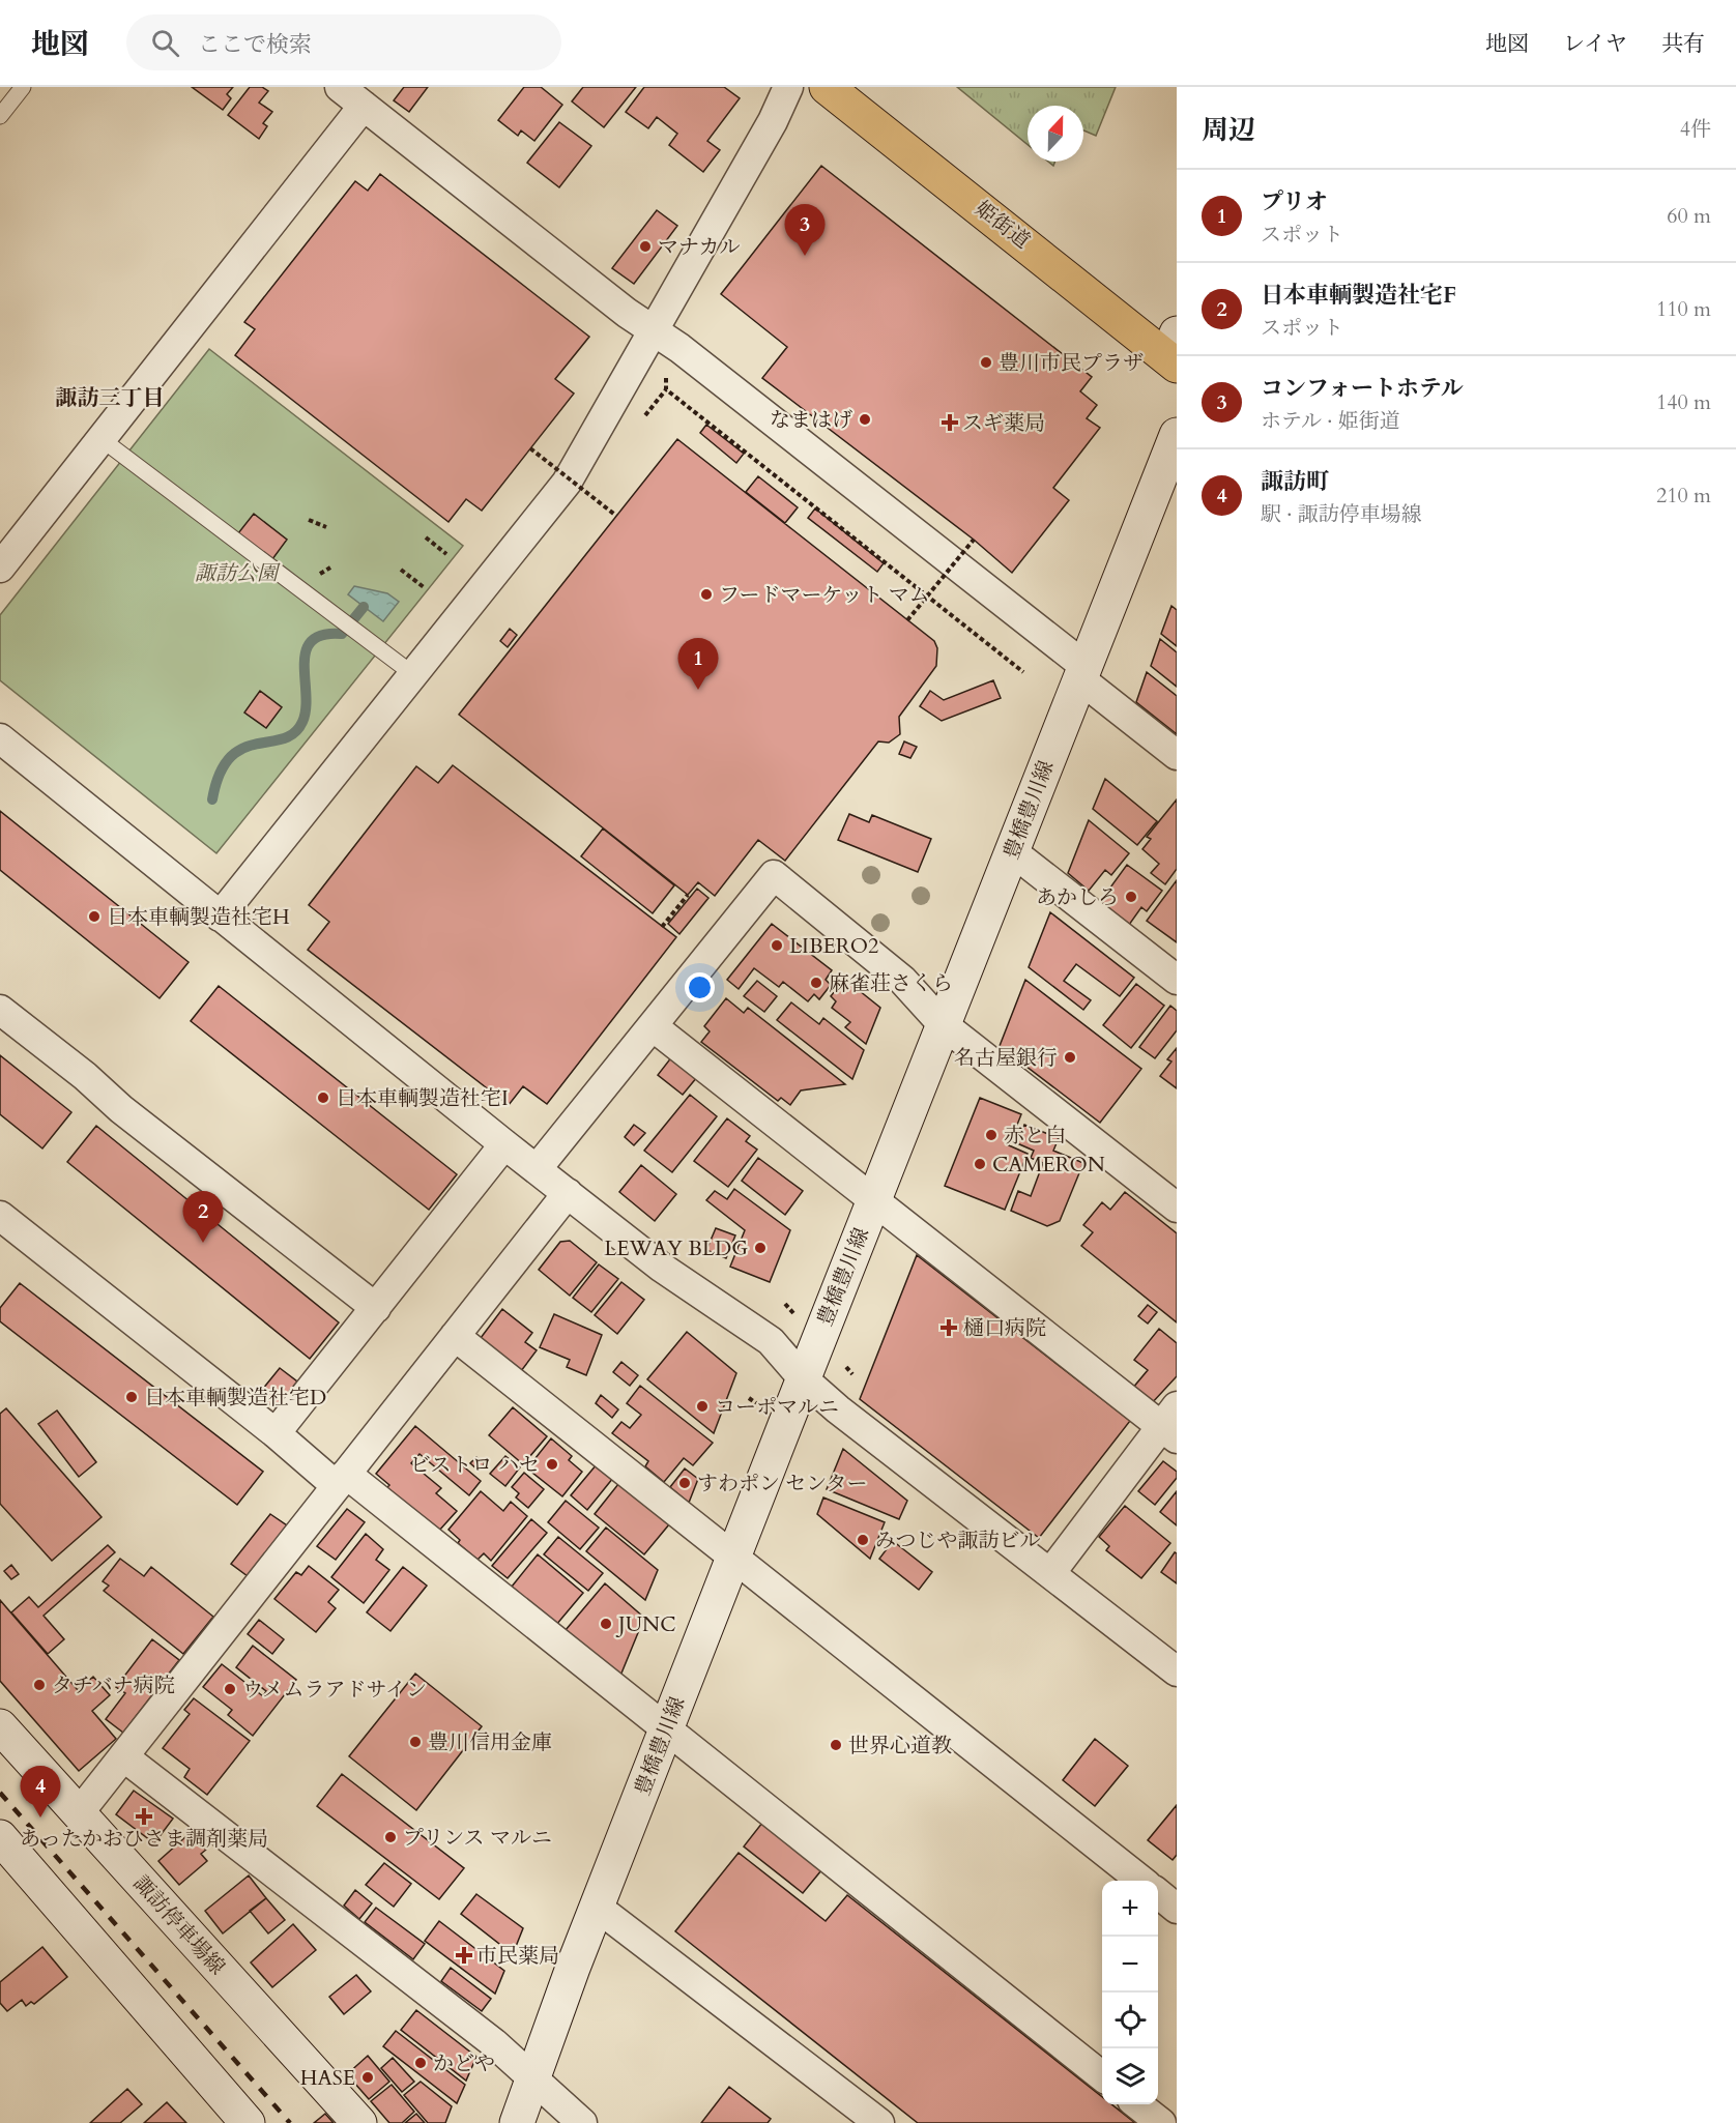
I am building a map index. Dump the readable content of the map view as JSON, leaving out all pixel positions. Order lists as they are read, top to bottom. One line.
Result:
{"streets":{"main road":["姫街道","豊橋豊川線","諏訪停車場線"]},"districts":["諏訪三丁目"],"parks":["諏訪公園"],"places":{"other":["マナカル","豊川市民プラザ","なまはげ","フードマーケット マム","あかしろ","日本車輌製造社宅H","LIBERO2","麻雀荘さくら","名古屋銀行","日本車輌製造社宅I","赤と白","CAMERON","LEWAY BLDG","日本車輌製造社宅D","コーポマルニ","ビストロ ハセ","すわポン センター","みつじや諏訪ビル","JUNC","タチバナ病院","ウメムラアドサイン","豊川信用金庫","世界心道教","プリンス マルニ","かどや","HASE"],"health":["スギ薬局","樋口病院","あったかおひさま調剤薬局","市民薬局"]},"north":"top","page":{"header":"地図","search":"ここで検索","nav":["地図","レイヤ","共有"],"heading":["周辺","4件"],"list":[{"mark":"1","name":"プリオ","note":"スポット","value":"60 m"},{"mark":"2","name":"日本車輌製造社宅F","note":"スポット","value":"110 m"},{"mark":"3","name":"コンフォートホテル","note":"ホテル · 姫街道","value":"140 m"},{"mark":"4","name":"諏訪町","note":"駅 · 諏訪停車場線","value":"210 m"}],"pins":["3","1","2","4"],"map_buttons":["+","−"]}}
